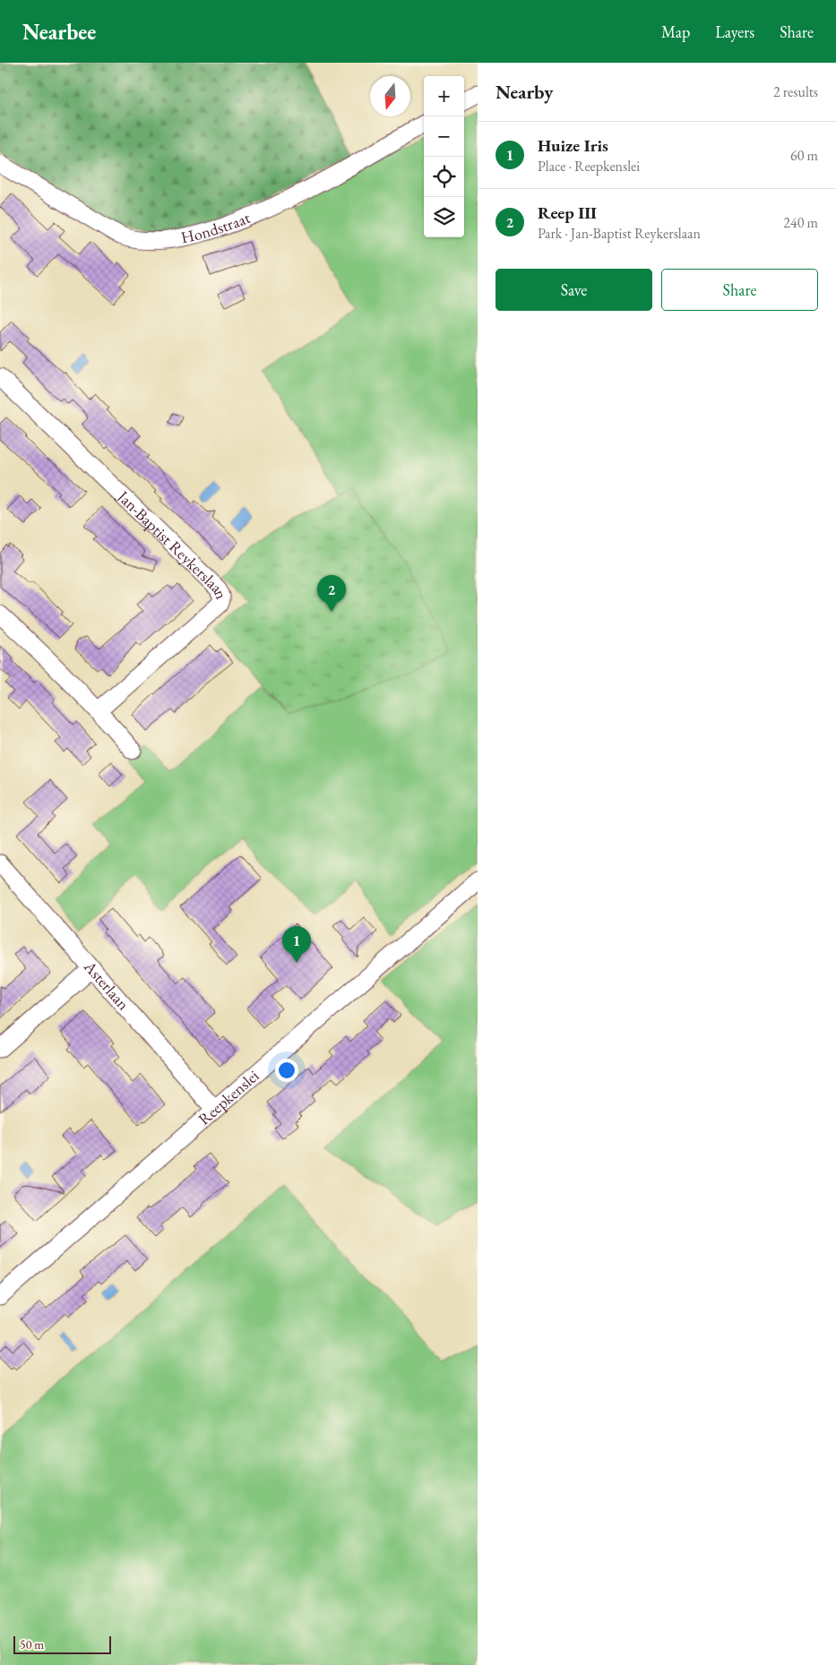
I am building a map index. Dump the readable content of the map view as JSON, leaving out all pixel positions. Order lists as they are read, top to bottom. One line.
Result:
{"streets":{"street":["Hondstraat","Jan-Baptist Reykerslaan","Asterlaan","Reepkenslei"]},"crossings":[["Asterlaan","Reepkenslei"]],"scale_bar":"50 m","north":"bottom","page":{"header":"Nearbee","nav":["Map","Layers","Share"],"heading":["Nearby","2 results"],"map_buttons":["+","−"],"list":[{"mark":"1","name":"Huize Iris","note":"Place · Reepkenslei","value":"60 m"},{"mark":"2","name":"Reep III","note":"Park · Jan-Baptist Reykerslaan","value":"240 m"}],"buttons":["Save","Share"],"pins":["2","1"],"scale":"50 m"}}
